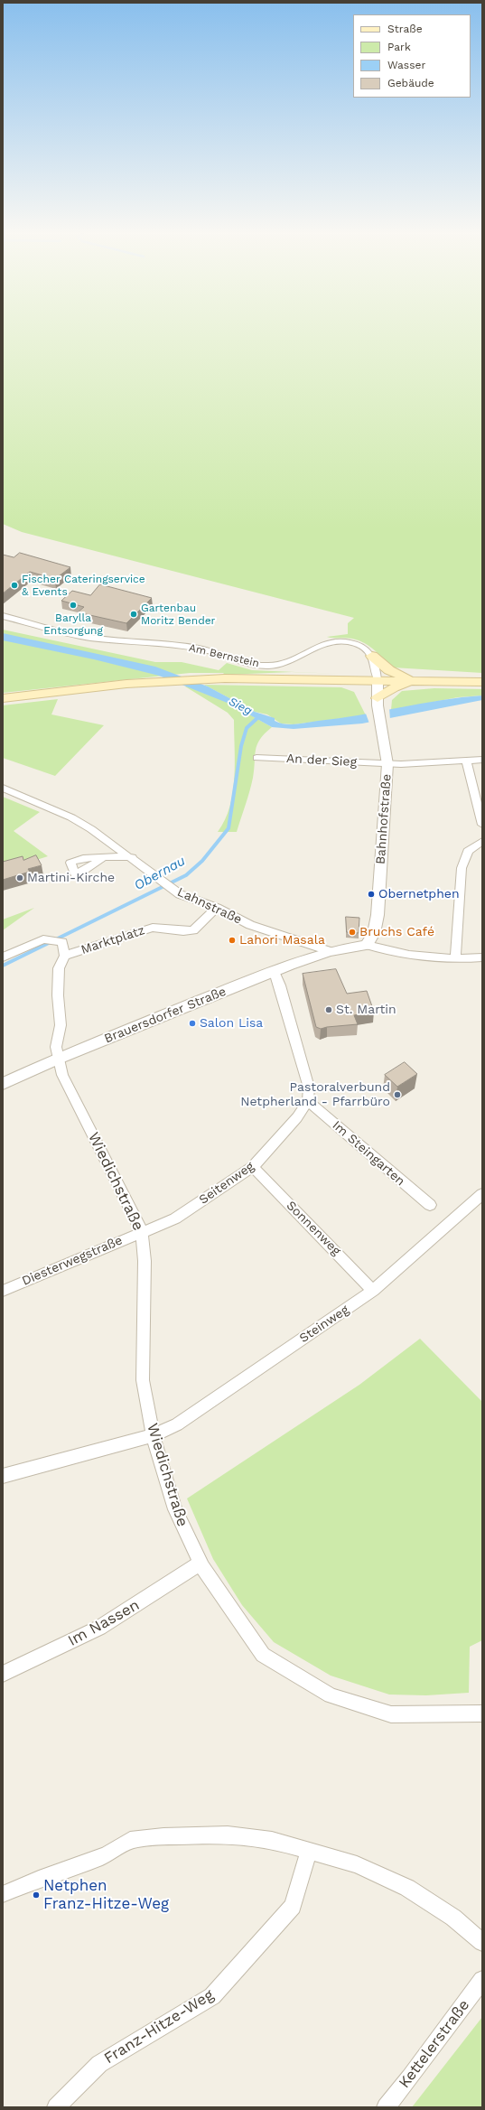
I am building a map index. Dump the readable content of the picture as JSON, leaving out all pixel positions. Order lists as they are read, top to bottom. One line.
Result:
{"streets":{"street":["Am Bernstein","An der Sieg","Bahnhofstraße","Lahnstraße","Marktplatz","Brauersdorfer Straße","Im Steingarten","Wiedichstraße","Seitenweg","Sonnenweg","Diesterwegstraße","Steinweg","Im Nassen","Franz-Hitze-Weg","Kettelerstraße"]},"crossings":[["An der Sieg","Bahnhofstraße"],["Bahnhofstraße","Lahnstraße"],["Lahnstraße","Marktplatz"],["Lahnstraße","Brauersdorfer Straße"],["Marktplatz","Wiedichstraße"],["Brauersdorfer Straße","Wiedichstraße"],["Im Steingarten","Seitenweg"],["Wiedichstraße","Seitenweg"],["Wiedichstraße","Diesterwegstraße"],["Wiedichstraße","Steinweg"],["Wiedichstraße","Im Nassen"],["Seitenweg","Sonnenweg"],["Seitenweg","Diesterwegstraße"],["Sonnenweg","Steinweg"]],"water":["Sieg","Obernau"],"places":["Fischer Cateringservice & Events","Barylla Entsorgung","Gartenbau Moritz Bender","Martini-Kirche","Obernetphen","Bruchs Café","Lahori Masala","St. Martin","Salon Lisa","Pastoralverbund Netpherland - Pfarrbüro","Netphen Franz-Hitze-Weg"],"legend":["Straße","Park","Wasser","Gebäude"]}
